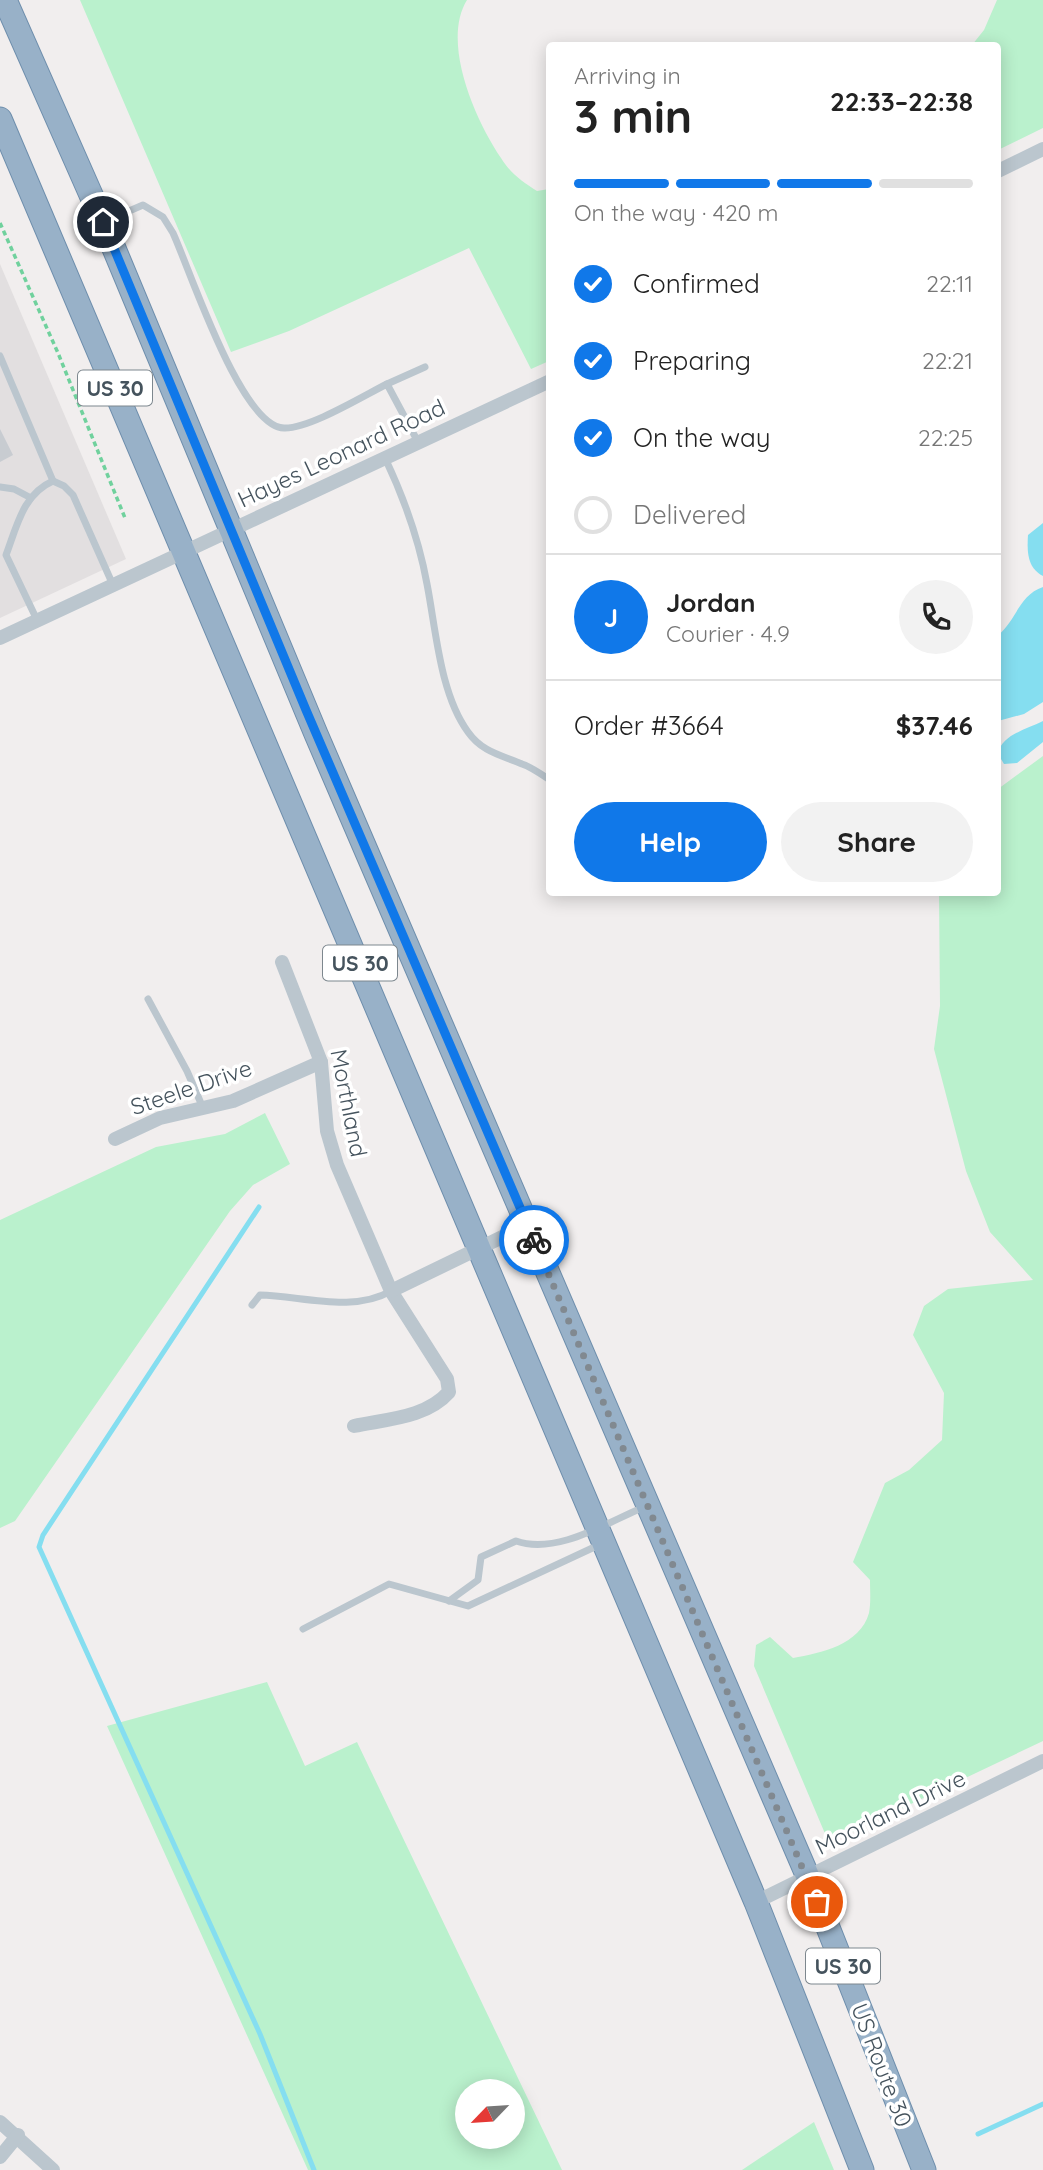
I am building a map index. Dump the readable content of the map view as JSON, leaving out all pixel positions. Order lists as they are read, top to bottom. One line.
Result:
{"streets":{"highway":["US 30","US Route 30"],"street":["Hayes Leonard Road","Steele Drive","Morthland","Moorland Drive"]},"crossings":[["US 30","Hayes Leonard Road"],["US 30","Moorland Drive"],["US 30","US Route 30"],["Hayes Leonard Road","US Route 30"],["Steele Drive","Morthland"],["Moorland Drive","US Route 30"]],"north":"bottom left","page":{"heading":["3 min","Arriving in","22:33–22:38"],"panel":["Jordan","Courier · 4.9","Order #3664","$37.46"],"bar":"On the way · 420 m","list":[["Confirmed","22:11"],["Preparing","22:21"],["On the way","22:25"],"Delivered"],"round":"J","buttons":["Help","Share"]}}
